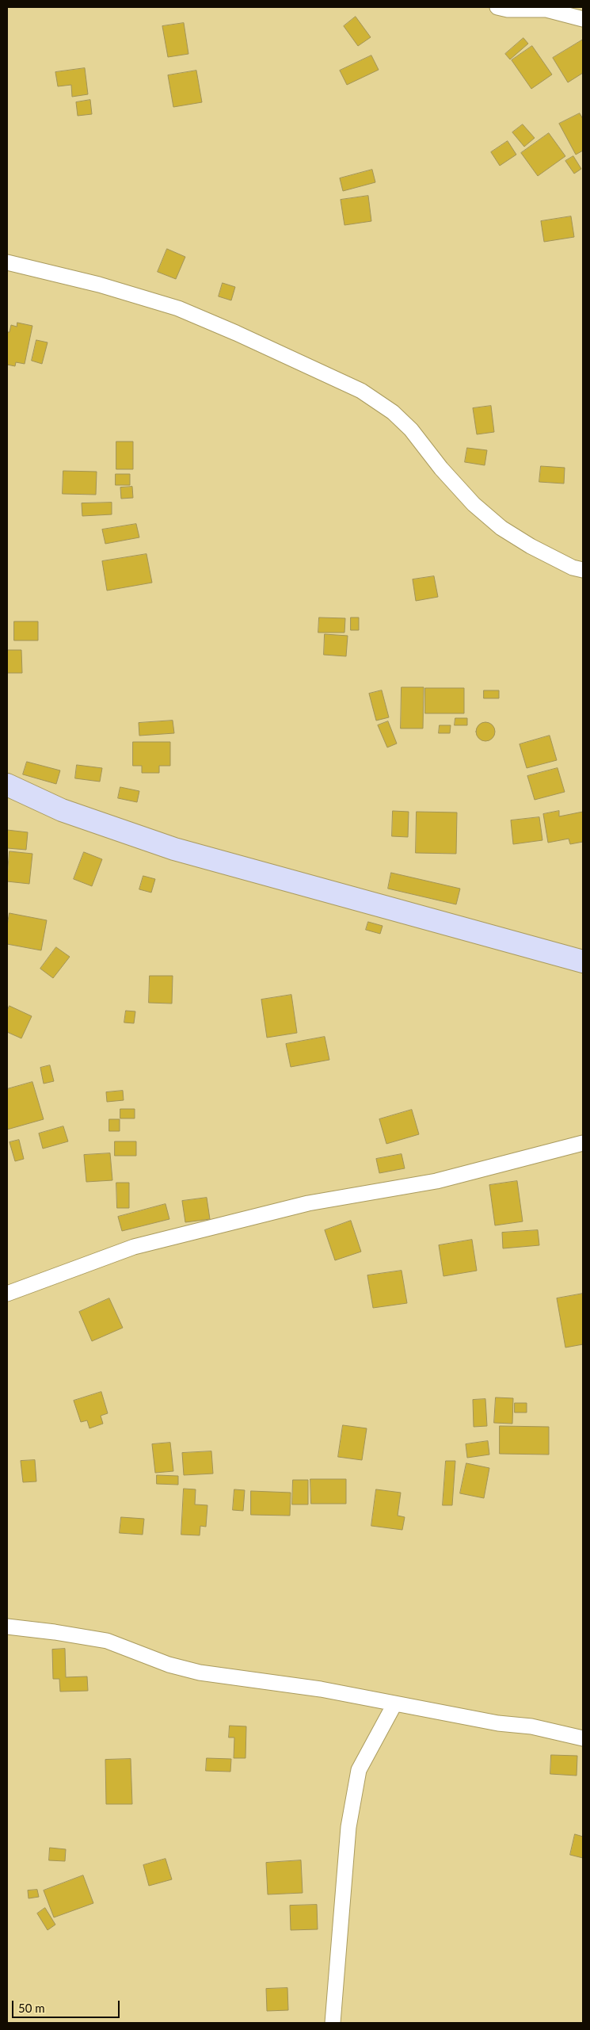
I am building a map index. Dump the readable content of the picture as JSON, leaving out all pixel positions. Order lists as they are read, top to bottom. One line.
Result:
{"scale_bar":"50 m"}
